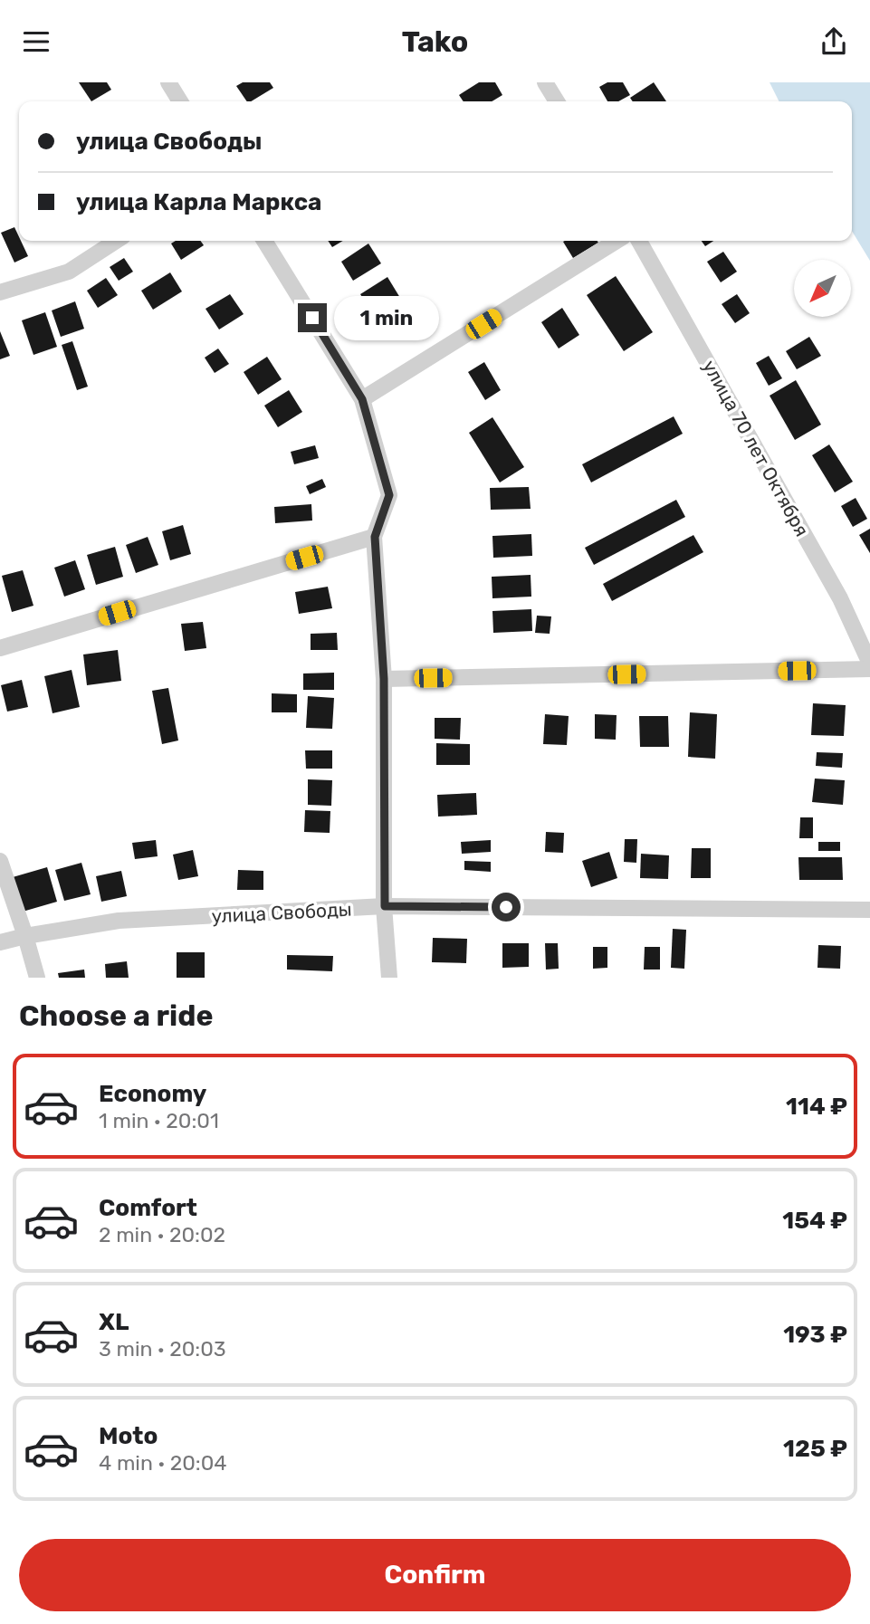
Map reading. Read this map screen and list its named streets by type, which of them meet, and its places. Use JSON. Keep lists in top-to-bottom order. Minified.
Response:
{"streets":{"street":["улица 70 лет Октября","улица Свободы"]},"north":"bottom left","page":{"header":"Tako","banner":["улица Свободы","улица Карла Маркса"],"bubble":"1 min","heading":"Choose a ride","list":[{"name":"Economy","note":"1 min · 20:01","value":"114 ₽"},{"name":"Comfort","note":"2 min · 20:02","value":"154 ₽"},{"name":"XL","note":"3 min · 20:03","value":"193 ₽"},{"name":"Moto","note":"4 min · 20:04","value":"125 ₽"}],"buttons":"Confirm"}}
